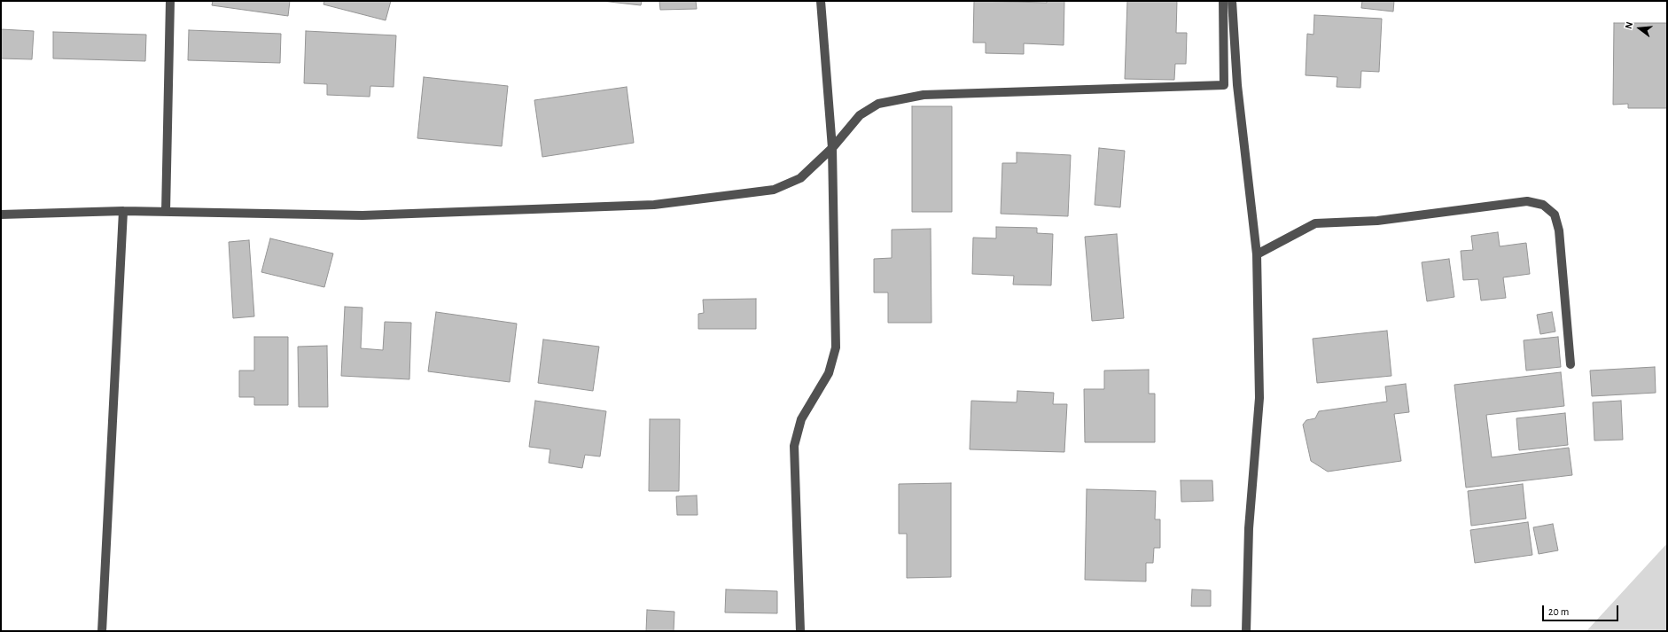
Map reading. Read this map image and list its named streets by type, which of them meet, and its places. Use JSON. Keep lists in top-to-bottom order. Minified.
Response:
{"scale_bar":"20 m","north":"left"}
